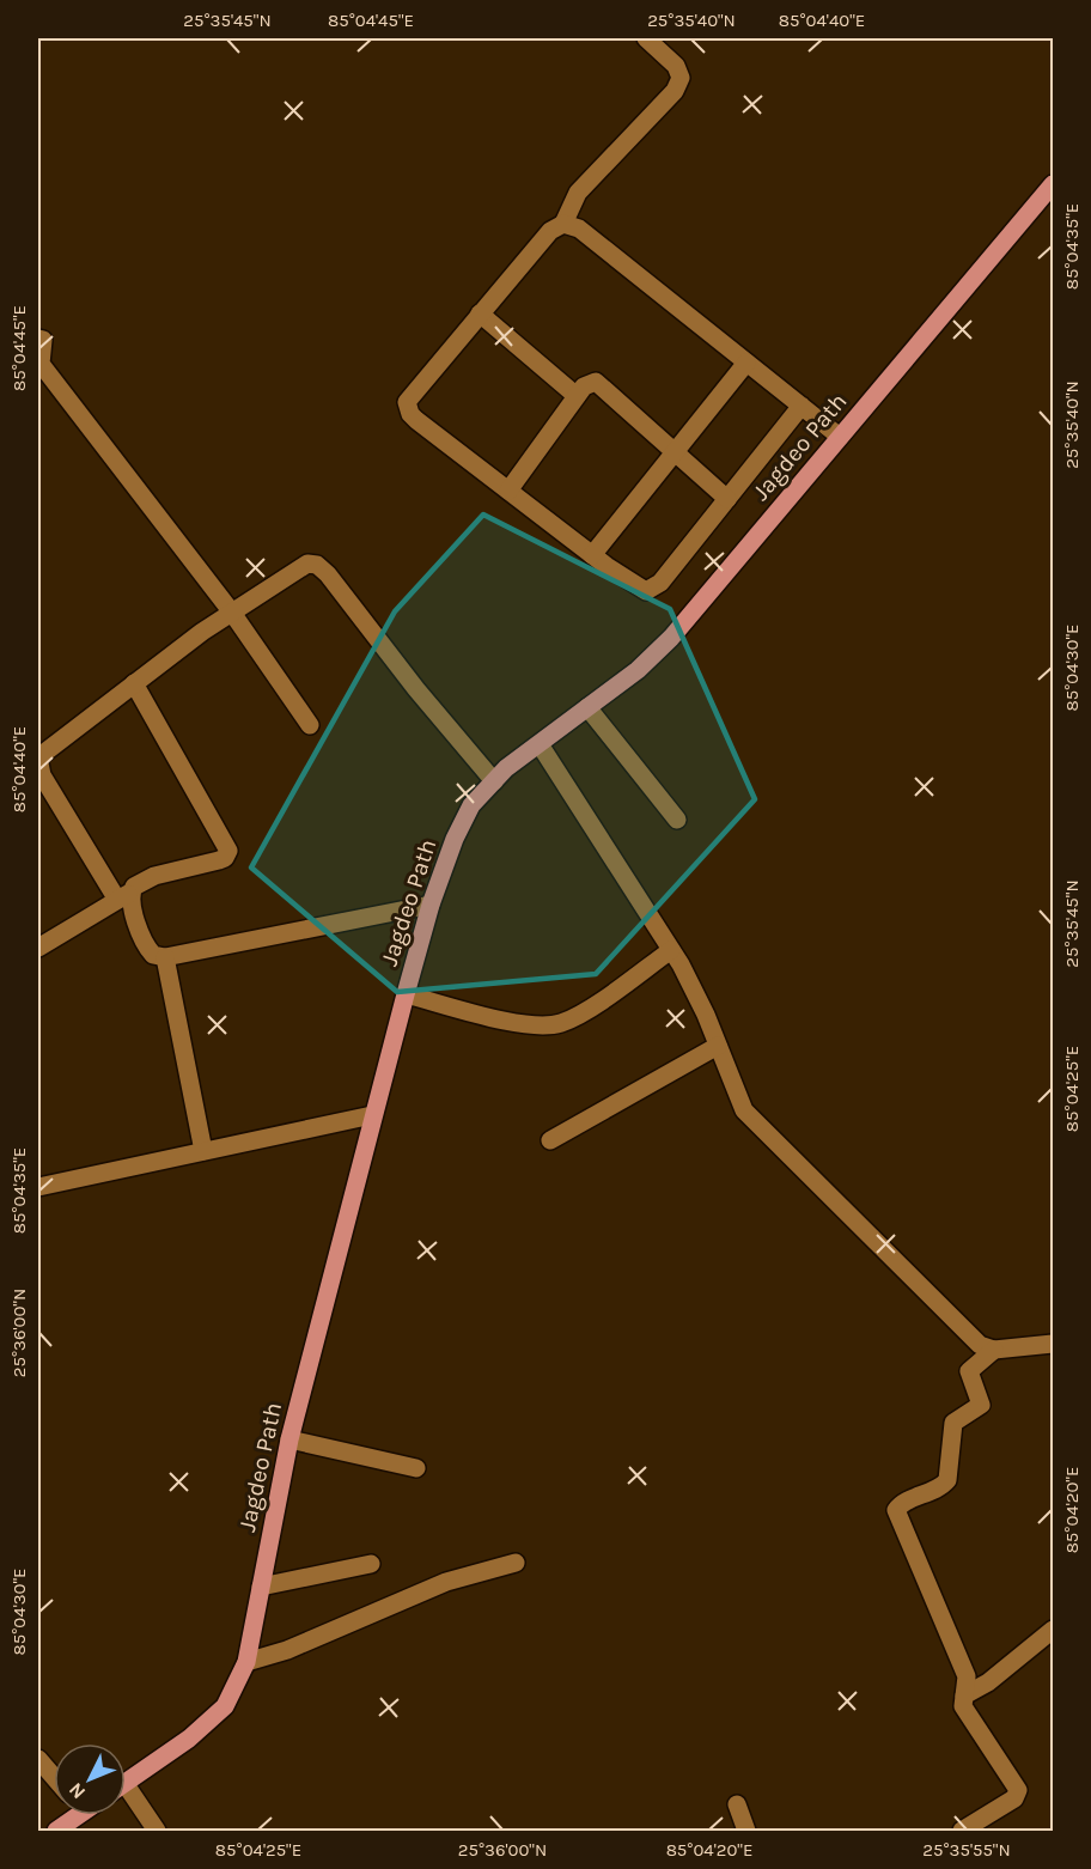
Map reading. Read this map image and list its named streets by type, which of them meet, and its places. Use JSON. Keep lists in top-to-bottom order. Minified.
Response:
{"streets":{"main road":["Jagdeo Path"]},"north":"bottom left","coordinates":["25°35'45\"N","85°04'45\"E","25°35'40\"N","85°04'40\"E","85°04'35\"E","85°04'30\"E","85°04'25\"E","25°36'00\"N","85°04'20\"E","25°35'55\"N"]}
